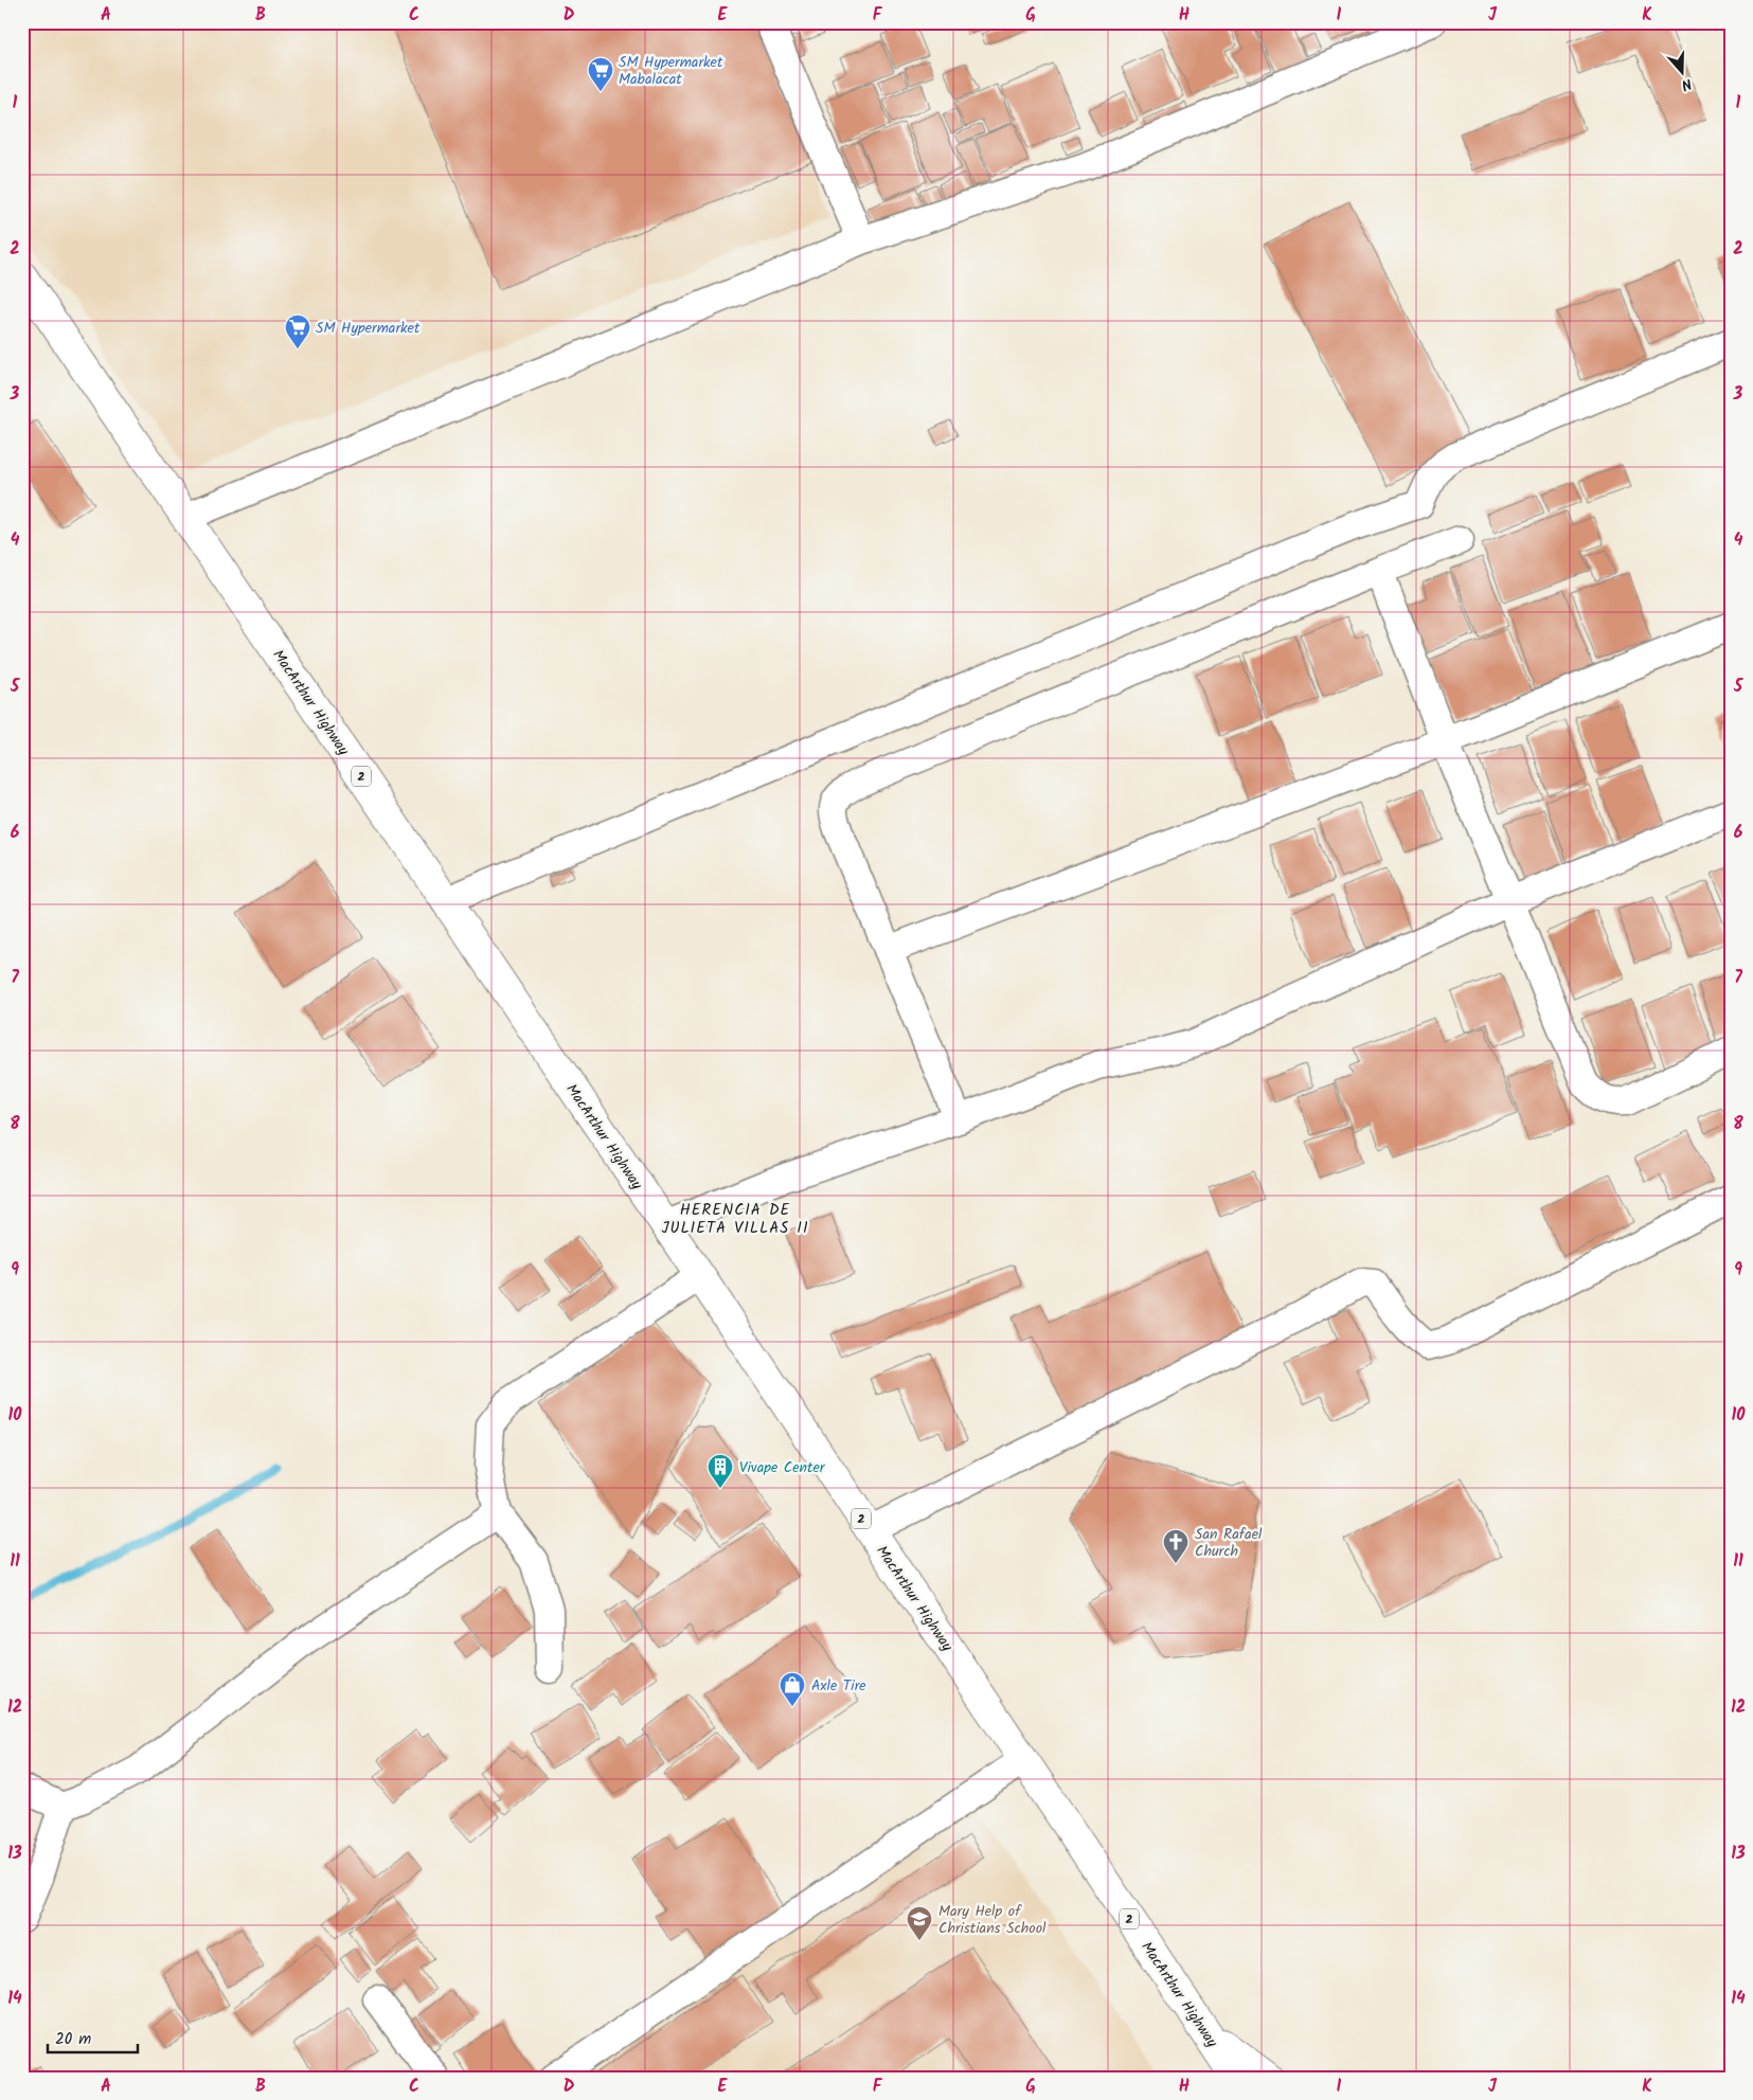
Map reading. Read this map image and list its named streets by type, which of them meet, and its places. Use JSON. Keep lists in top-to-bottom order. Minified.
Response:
{"streets":{"highway":["MacArthur Highway","2"]},"districts":["HERENCIA DE JULIETA VILLAS II"],"places":{"supermarket":["SM Hypermarket Mabalacat","SM Hypermarket"],"building":["Vivape Center"],"church":["San Rafael Church"],"shop":["Axle Tire"],"school or university":["Mary Help of Christians School"]},"scale_bar":"20 m","north":"bottom","grid":{"columns":["A","B","C","D","E","F","G","H","I","J","K"],"rows":["1","2","3","4","5","6","7","8","9","10","11","12","13","14"]}}
